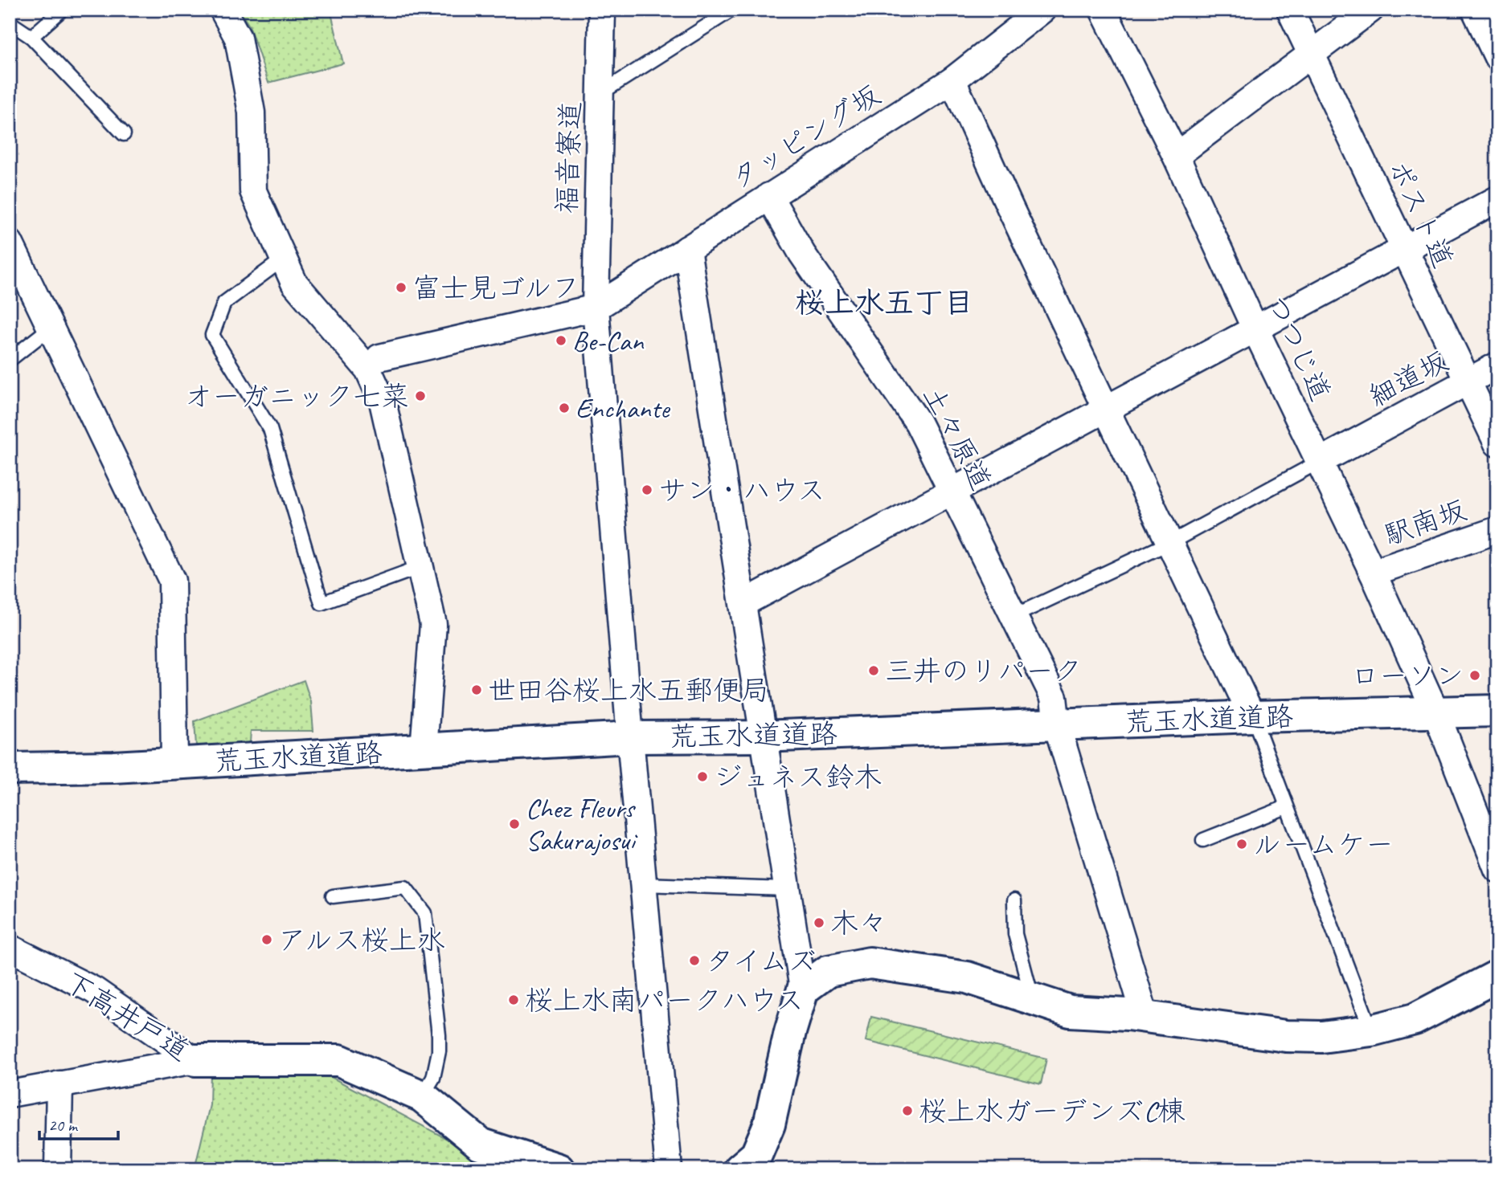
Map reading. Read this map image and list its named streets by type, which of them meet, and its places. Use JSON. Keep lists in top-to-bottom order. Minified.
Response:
{"streets":{"main road":["荒玉水道道路","下高井戸道"],"street":["タッピング坂","福音寮道","ポスト道","つつじ道","細道坂","土々原道","駅南坂"]},"crossings":[["タッピング坂","福音寮道"],["タッピング坂","土々原道"],["福音寮道","荒玉水道道路"],["ポスト道","細道坂"],["つつじ道","細道坂"],["つつじ道","駅南坂"],["つつじ道","荒玉水道道路"],["土々原道","荒玉水道道路"]],"districts":["桜上水五丁目"],"places":["富士見ゴルフ","Be-Can","オーガニック七菜","Enchante","サン・ハウス","三井のリパーク","ローソン","世田谷桜上水五郵便局","ジュネス鈴木","Chez Fleurs Sakurajosui","ルームケー","木々","アルス桜上水","タイムズ","桜上水南パークハウス","桜上水ガーデンズC棟"],"scale_bar":"20 m"}
